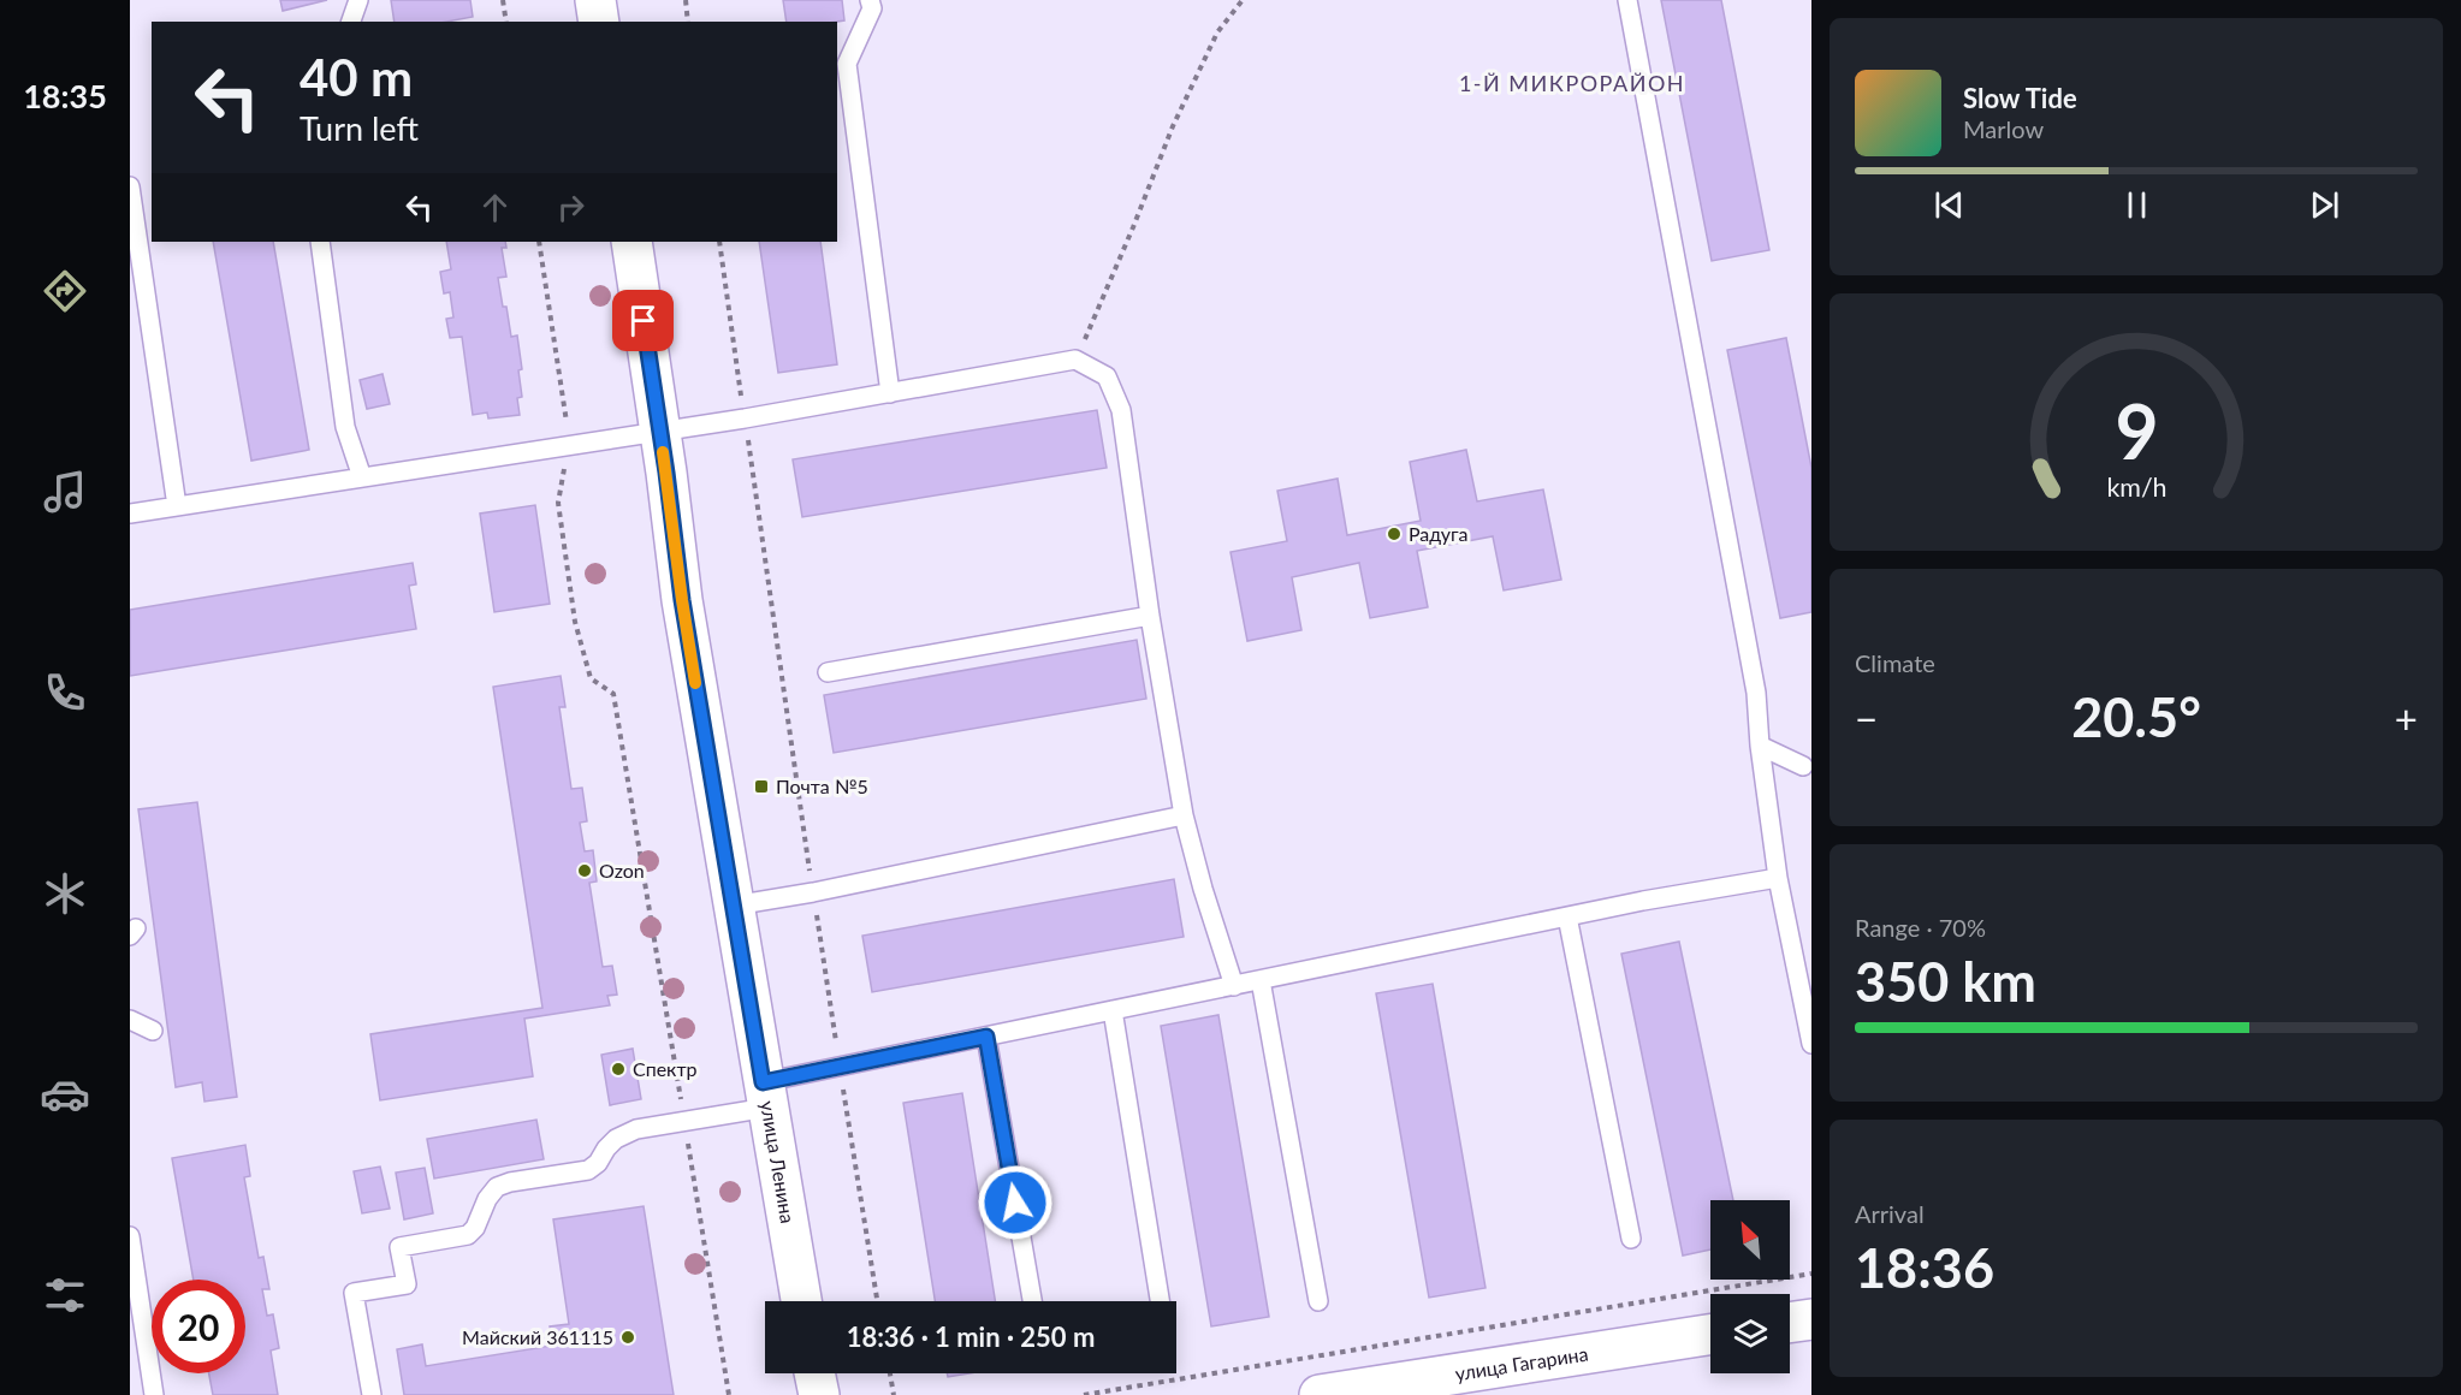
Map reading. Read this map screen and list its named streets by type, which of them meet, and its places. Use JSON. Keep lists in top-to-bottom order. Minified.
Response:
{"streets":{"street":["улица Ленина","улица Гагарина"]},"districts":["1-Й МИКРОРАЙОН"],"places":{"other":["Радуга","Ozon","Спектр","Майский 361115"],"transit":["Почта №5"]},"north":"top left","page":{"tabs":"18:35","turn":["40 m","Turn left"],"song":["Slow Tide","Marlow"],"tile":["Climate",["Range · 70%","350 km"],["Arrival","18:36"]],"heat":["−","20.5°","+"],"limit":"20","trip":"18:36 · 1 min · 250 m","gauge":["9","km/h"]}}
